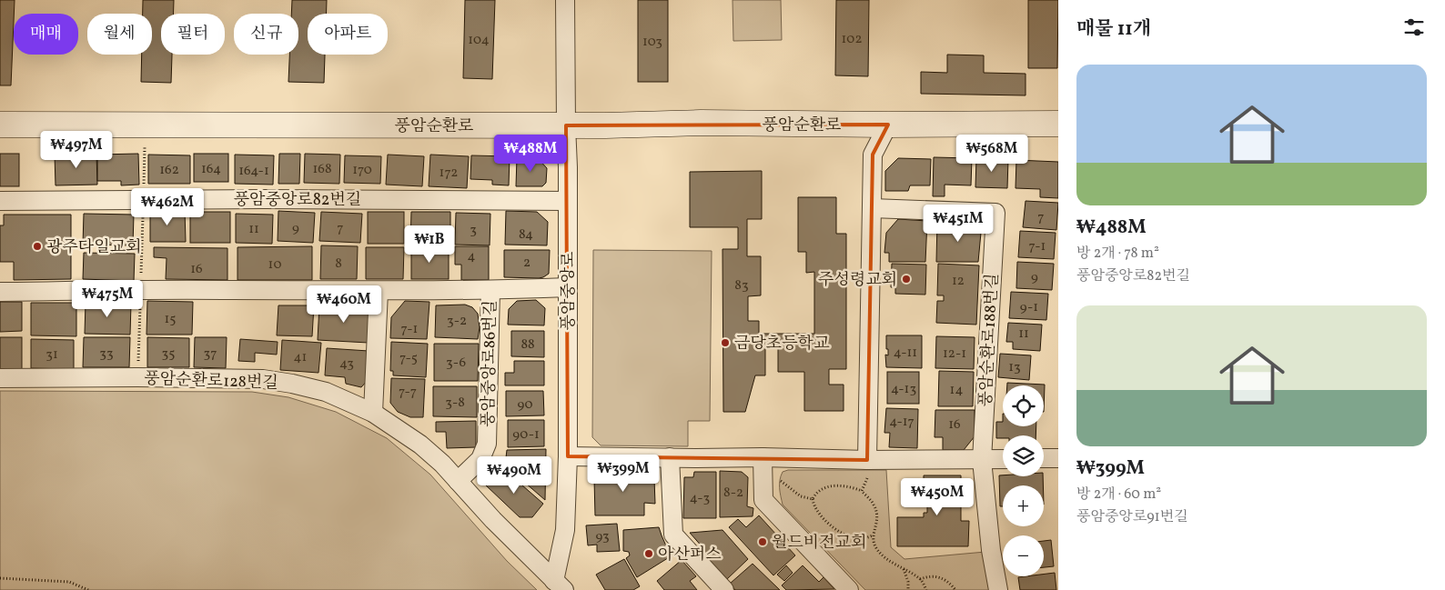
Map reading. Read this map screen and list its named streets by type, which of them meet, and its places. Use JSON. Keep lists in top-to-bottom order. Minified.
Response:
{"streets":{"street":["풍암순환로","풍암중앙로82번길","풍암중앙로","풍암순환로188번길","풍암중앙로86번길","풍암순환로128번길"]},"crossings":[["풍암순환로","풍암중앙로"],["풍암중앙로82번길","풍암중앙로"],["풍암중앙로","풍암중앙로86번길"],["풍암중앙로","풍암순환로128번길"],["풍암중앙로86번길","풍암순환로128번길"]],"places":["광주다일교회","주성령교회","금당초등학교","월드비전교회","아산퍼스"],"house_numbers":["102","104","103","164","168","162","170","164-1","172","7","9","7","11","3","84","7-1","4","2","8","10","16","9","12","83","9-1","15","3-2","7-1","11","88","4-11","33","35","37","12-1","31","41","7-5","3-6","43","13","4-13","14","7-7","3-8","90","4-17","16","90-1","8-2","4-3","93"],"page":{"heading":"매물 11개","chip":["매매","월세","필터","신규","아파트"],"list":[{"name":"₩488M","note":"방 2개 · 78 m² · 풍암중앙로82번길"},{"name":"₩399M","note":"방 2개 · 60 m² · 풍암중앙로91번길"}],"price":["₩497M","₩488M","₩568M","₩462M","₩451M","₩1B","₩475M","₩460M","₩399M","₩490M","₩450M"],"map_buttons":["+","−"]}}
